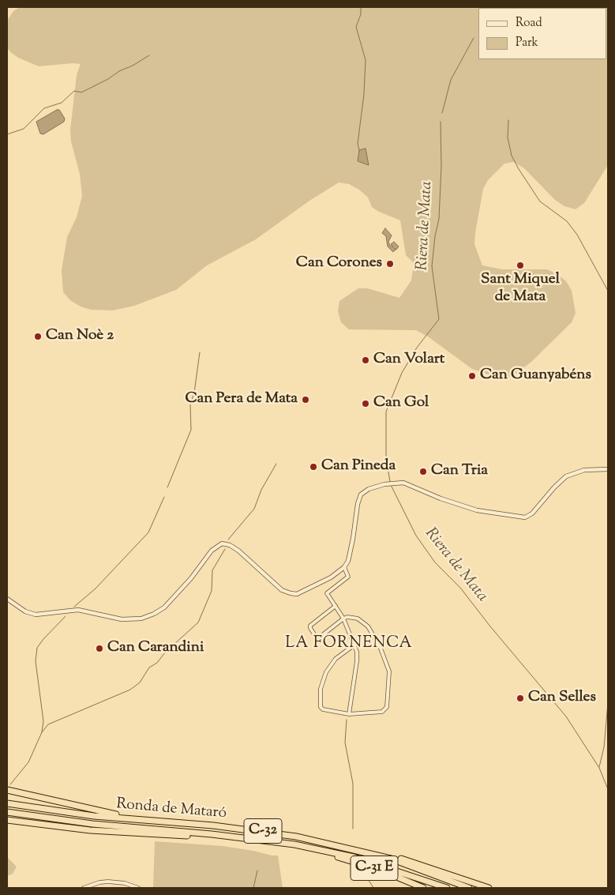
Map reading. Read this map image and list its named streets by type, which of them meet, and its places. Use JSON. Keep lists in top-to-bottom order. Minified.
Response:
{"streets":{"highway":["Ronda de Mataró","C-32","C-31 E"]},"crossings":[["Ronda de Mataró","C-31 E"]],"districts":["LA FORNENCA"],"water":["Riera de Mata"],"places":["Can Corones","Sant Miquel de Mata","Can Noè 2","Can Volart","Can Guanyabéns","Can Pera de Mata","Can Gol","Can Pineda","Can Tria","Can Carandini","Can Selles"],"legend":["Road","Park"]}
